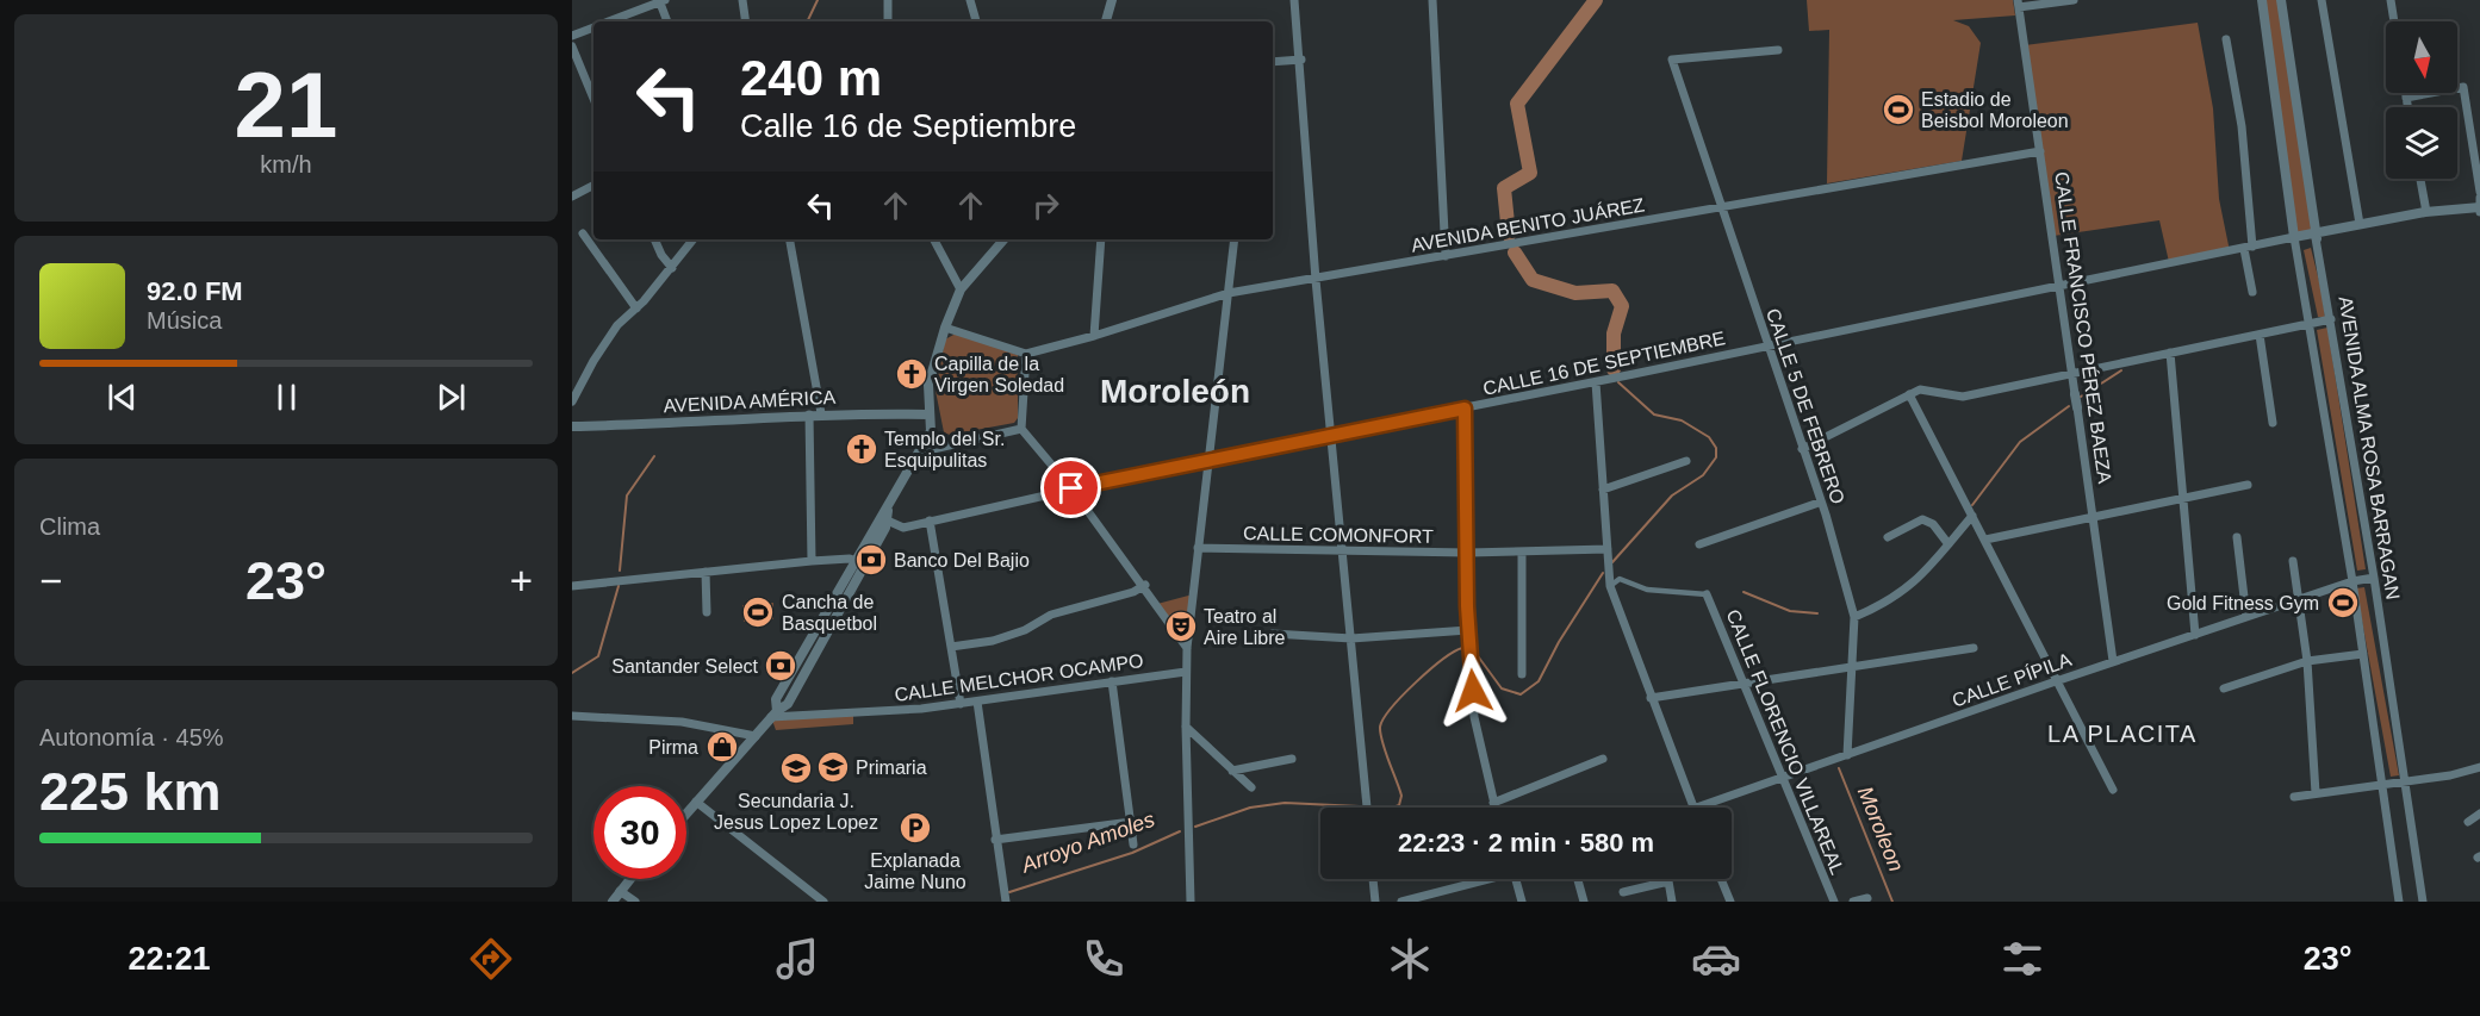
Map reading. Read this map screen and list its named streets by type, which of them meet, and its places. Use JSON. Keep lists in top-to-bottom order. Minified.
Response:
{"streets":{"street":["AVENIDA BENITO JUÁREZ","CALLE FRANCISCO PÉREZ BAEZA","CALLE 16 DE SEPTIEMBRE","AVENIDA AMÉRICA","CALLE 5 DE FEBRERO","AVENIDA ALMA ROSA BARRAGAN","CALLE COMONFORT","CALLE MELCHOR OCAMPO","CALLE PÍPILA","CALLE FLORENCIO VILLAREAL"]},"crossings":[["AVENIDA BENITO JUÁREZ","CALLE FRANCISCO PÉREZ BAEZA"],["AVENIDA BENITO JUÁREZ","CALLE 5 DE FEBRERO"],["CALLE FRANCISCO PÉREZ BAEZA","CALLE 16 DE SEPTIEMBRE"],["CALLE FRANCISCO PÉREZ BAEZA","CALLE PÍPILA"],["CALLE 16 DE SEPTIEMBRE","CALLE 5 DE FEBRERO"],["CALLE 16 DE SEPTIEMBRE","AVENIDA ALMA ROSA BARRAGAN"],["CALLE 5 DE FEBRERO","CALLE PÍPILA"],["AVENIDA ALMA ROSA BARRAGAN","CALLE PÍPILA"],["CALLE PÍPILA","CALLE FLORENCIO VILLAREAL"]],"districts":["Moroleón","LA PLACITA"],"water":["Moroleon","Arroyo Amoles"],"places":{"sports":["Estadio de Beisbol Moroleon","Gold Fitness Gym","Cancha de Basquetbol"],"church":["Capilla de la Virgen Soledad","Templo del Sr. Esquipulitas"],"bank":["Banco Del Bajio","Santander Select"],"theatre":["Teatro al Aire Libre"],"shop":["Pirma"],"school or university":["Primaria","Secundaria J. Jesus Lopez Lopez"],"parking":["Explanada Jaime Nuno"]},"north":"bottom","page":{"tile":[["21","km/h"],"Clima",["Autonomía · 45%","225 km"]],"turn":["240 m","Calle 16 de Septiembre"],"song":["92.0 FM","Música"],"heat":["−","23°","+"],"limit":"30","trip":"22:23 · 2 min · 580 m","tabs":["22:21","23°"]}}
